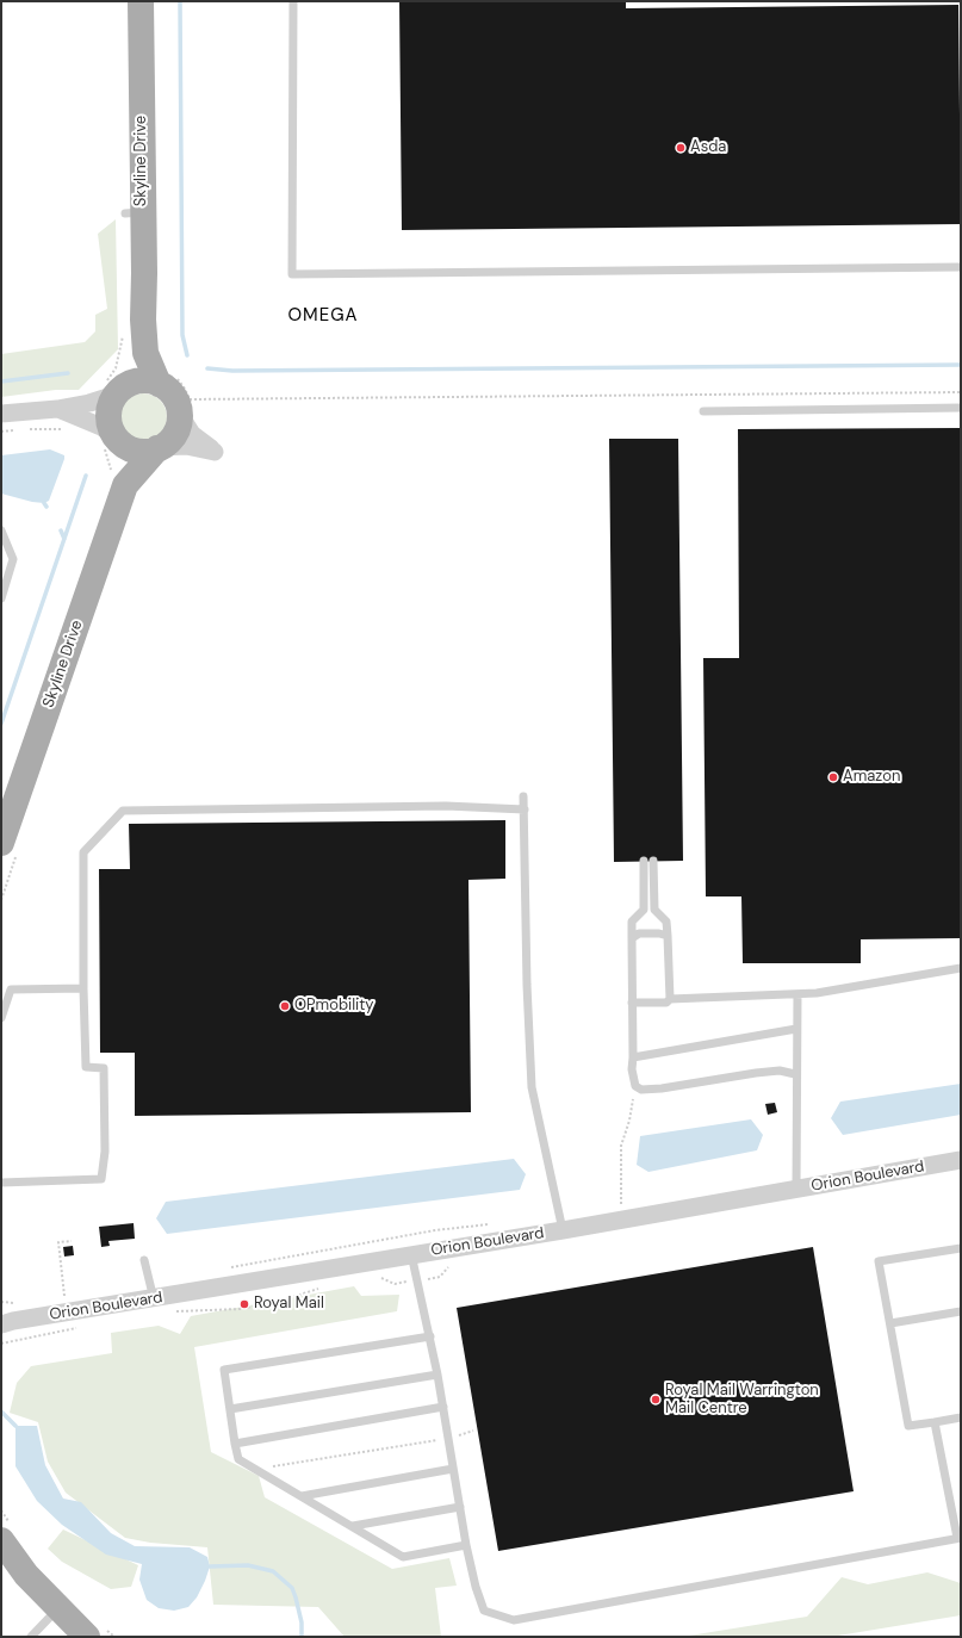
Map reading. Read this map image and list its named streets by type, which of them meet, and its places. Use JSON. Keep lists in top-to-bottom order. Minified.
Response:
{"streets":{"main road":["Skyline Drive"],"street":["Orion Boulevard"]},"districts":["OMEGA"],"places":["Asda","Amazon","OPmobility","Royal Mail","Royal Mail Warrington Mail Centre"]}
